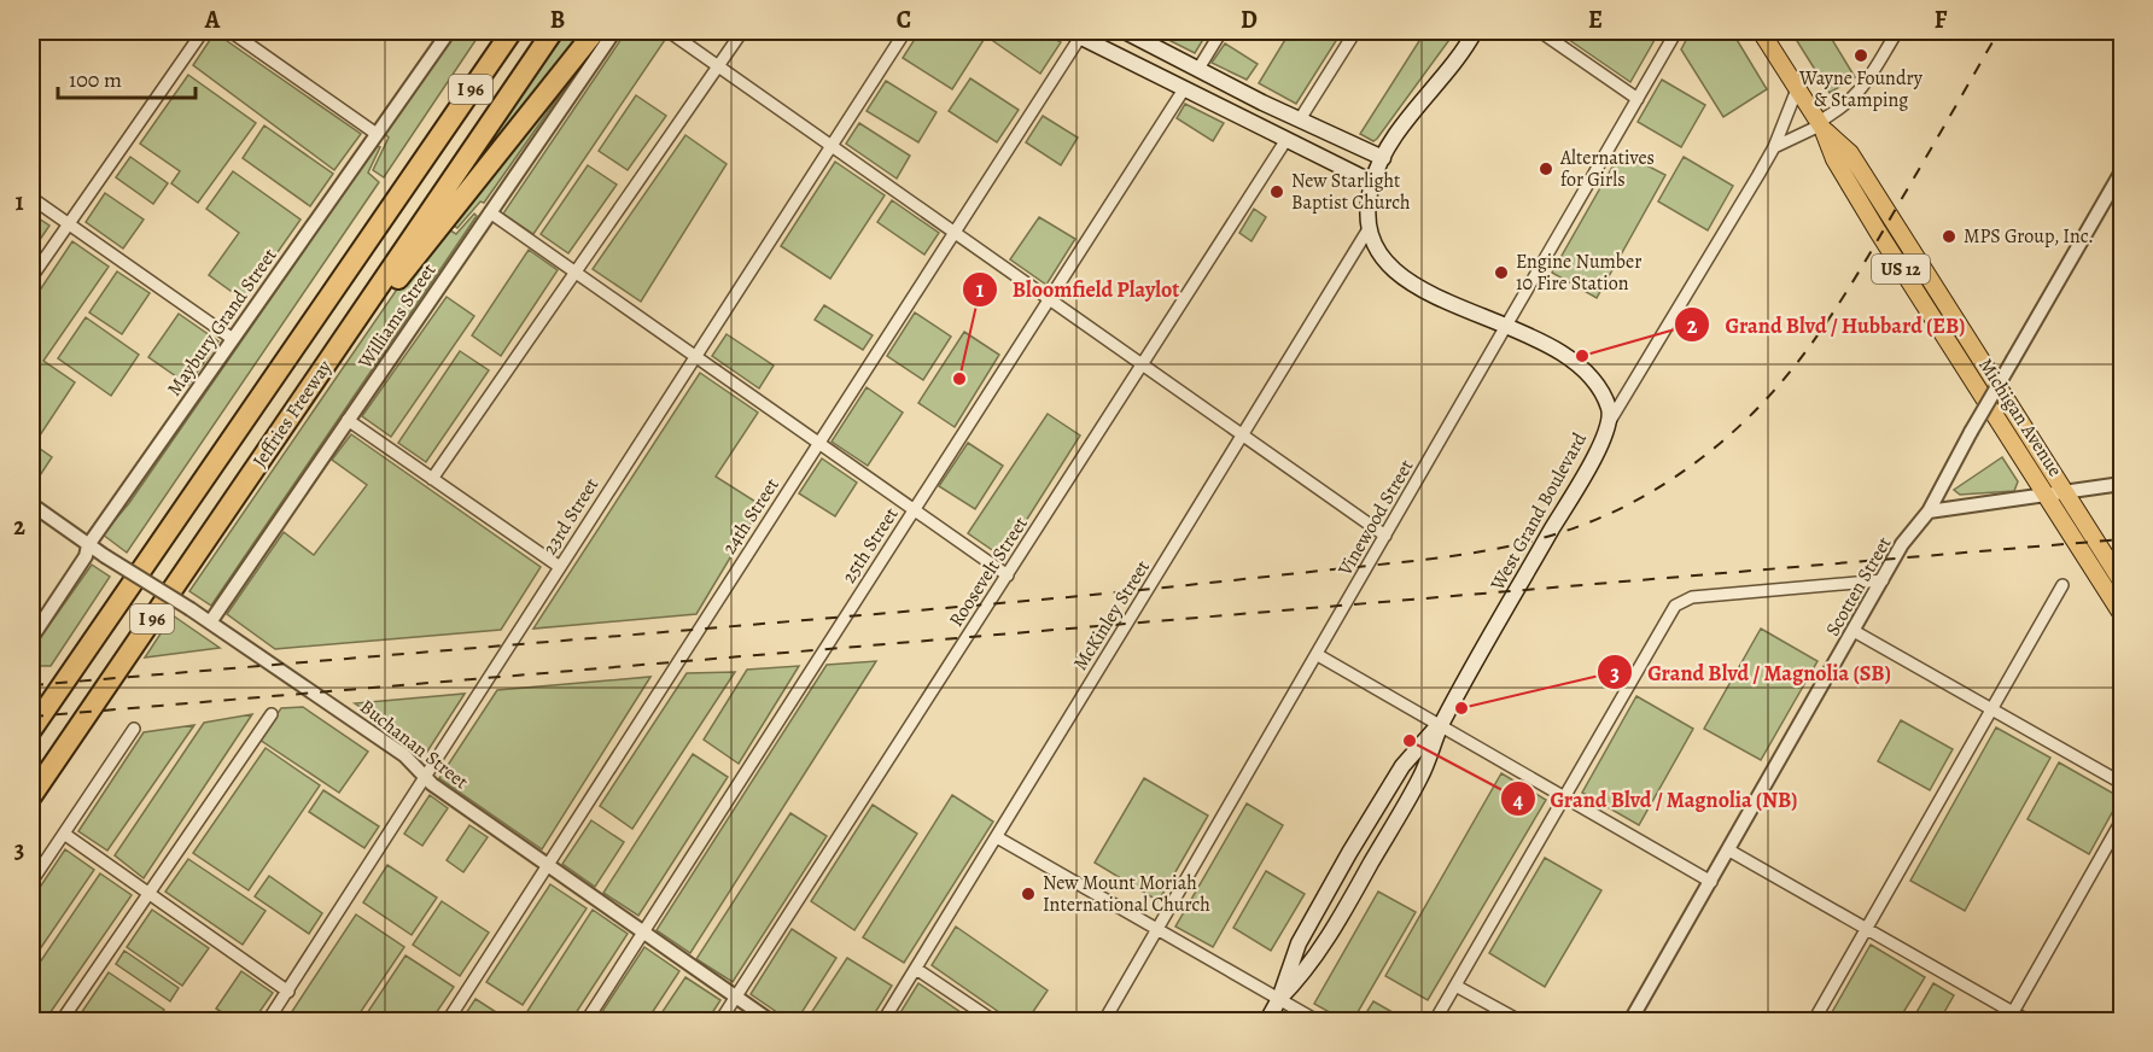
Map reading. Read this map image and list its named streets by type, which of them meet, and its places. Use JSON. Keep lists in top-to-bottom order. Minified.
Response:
{"streets":{"highway":["I 96","Jeffries Freeway"],"main road":["US 12","Michigan Avenue","West Grand Boulevard"],"street":["Williams Street","Maybury Grand Street","23rd Street","24th Street","Vinewood Street","25th Street","Roosevelt Street","Scotten Street","McKinley Street","Buchanan Street"]},"crossings":[["Williams Street","Buchanan Street"],["Maybury Grand Street","Buchanan Street"],["West Grand Boulevard","Vinewood Street"],["West Grand Boulevard","McKinley Street"],["23rd Street","Buchanan Street"],["24th Street","Buchanan Street"],["25th Street","Buchanan Street"],["Roosevelt Street","Buchanan Street"]],"places":["Wayne Foundry & Stamping","Alternatives for Girls","New Starlight Baptist Church","MPS Group, Inc.","Engine Number 10 Fire Station","Grand Blvd / Hubbard (EB)","Bloomfield Playlot","Grand Blvd / Magnolia (SB)","Grand Blvd / Magnolia (NB)","New Mount Moriah International Church"],"scale_bar":"100 m","grid":{"columns":["A","B","C","D","E","F"],"rows":["1","2","3"]}}
